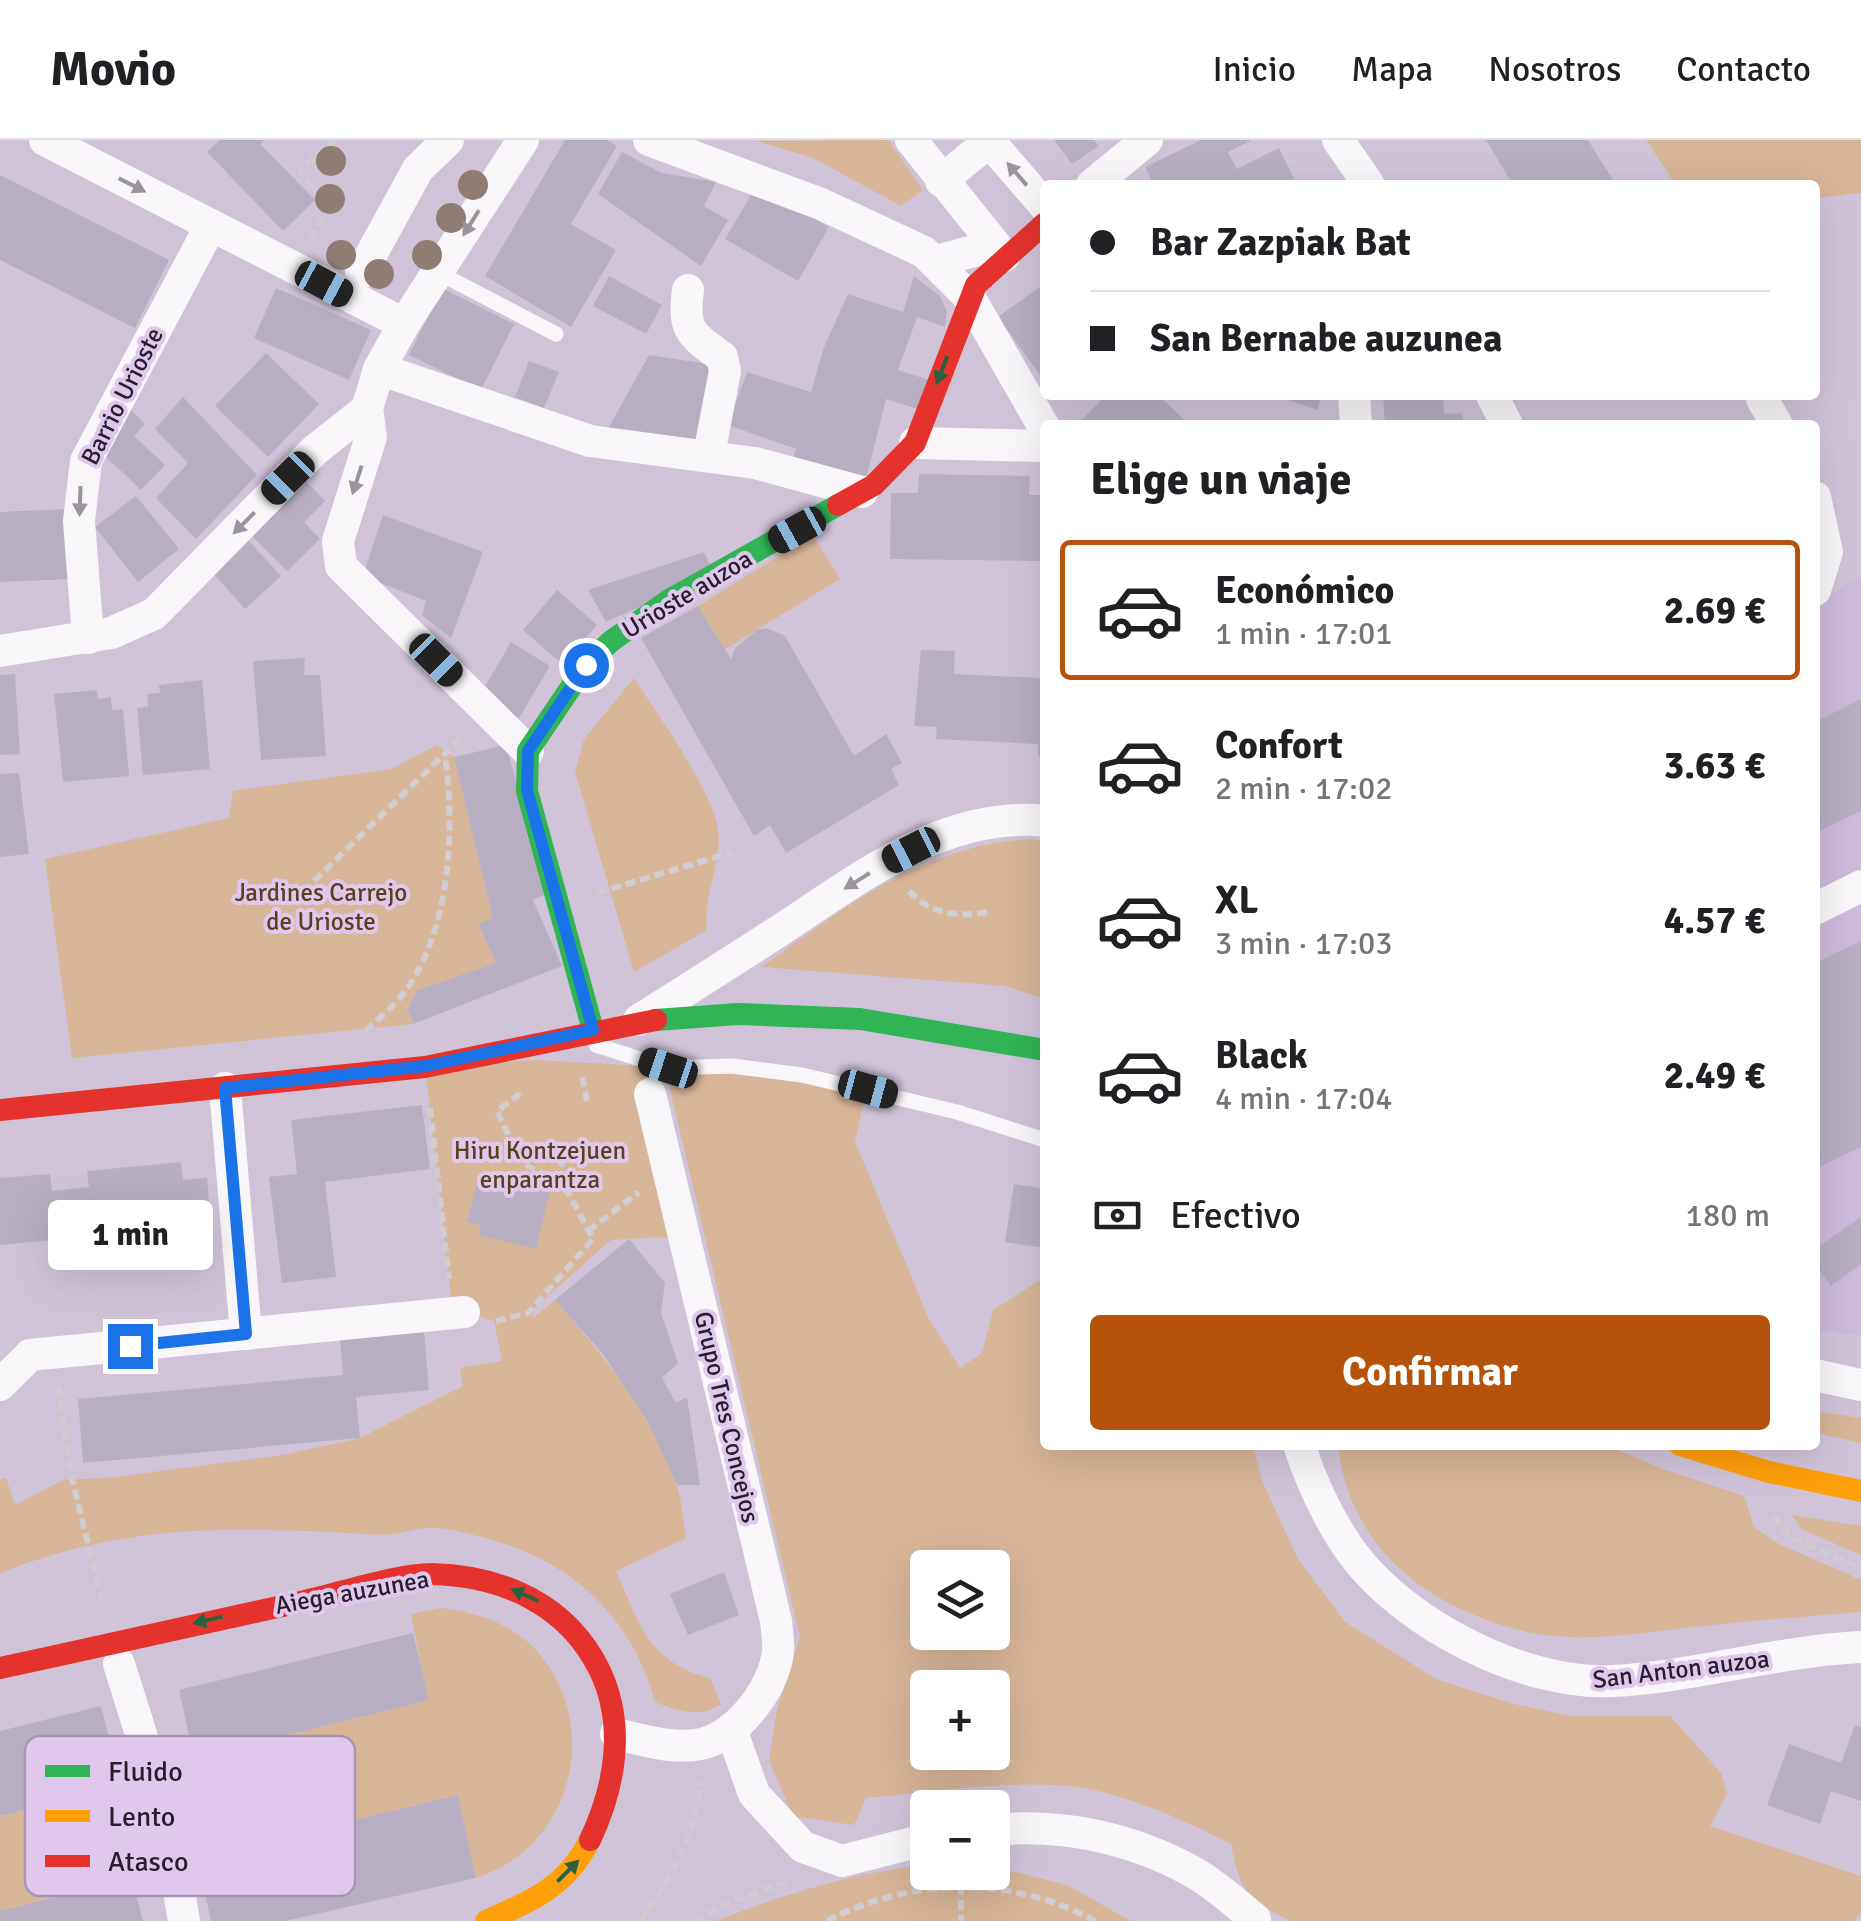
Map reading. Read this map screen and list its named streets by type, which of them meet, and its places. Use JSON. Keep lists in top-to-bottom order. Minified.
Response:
{"streets":{"street":["Barrio Urioste","Urioste auzoa","Grupo Tres Concejos","Aiega auzunea","San Anton auzoa"]},"one_way":["Barrio Urioste"],"parks":["Jardines Carrejo de Urioste","Hiru Kontzejuen enparantza"],"legend":["Fluido","Lento","Atasco"],"page":{"header":"Movio","nav":["Inicio","Mapa","Nosotros","Contacto"],"banner":["Bar Zazpiak Bat","San Bernabe auzunea"],"heading":"Elige un viaje","list":[{"name":"Económico","note":"1 min · 17:01","value":"2.69 €"},{"name":"Confort","note":"2 min · 17:02","value":"3.63 €"},{"name":"XL","note":"3 min · 17:03","value":"4.57 €"},{"name":"Black","note":"4 min · 17:04","value":"2.49 €"}],"pay":["Efectivo","180 m"],"bubble":"1 min","buttons":"Confirmar","map_buttons":["+","−"]}}
